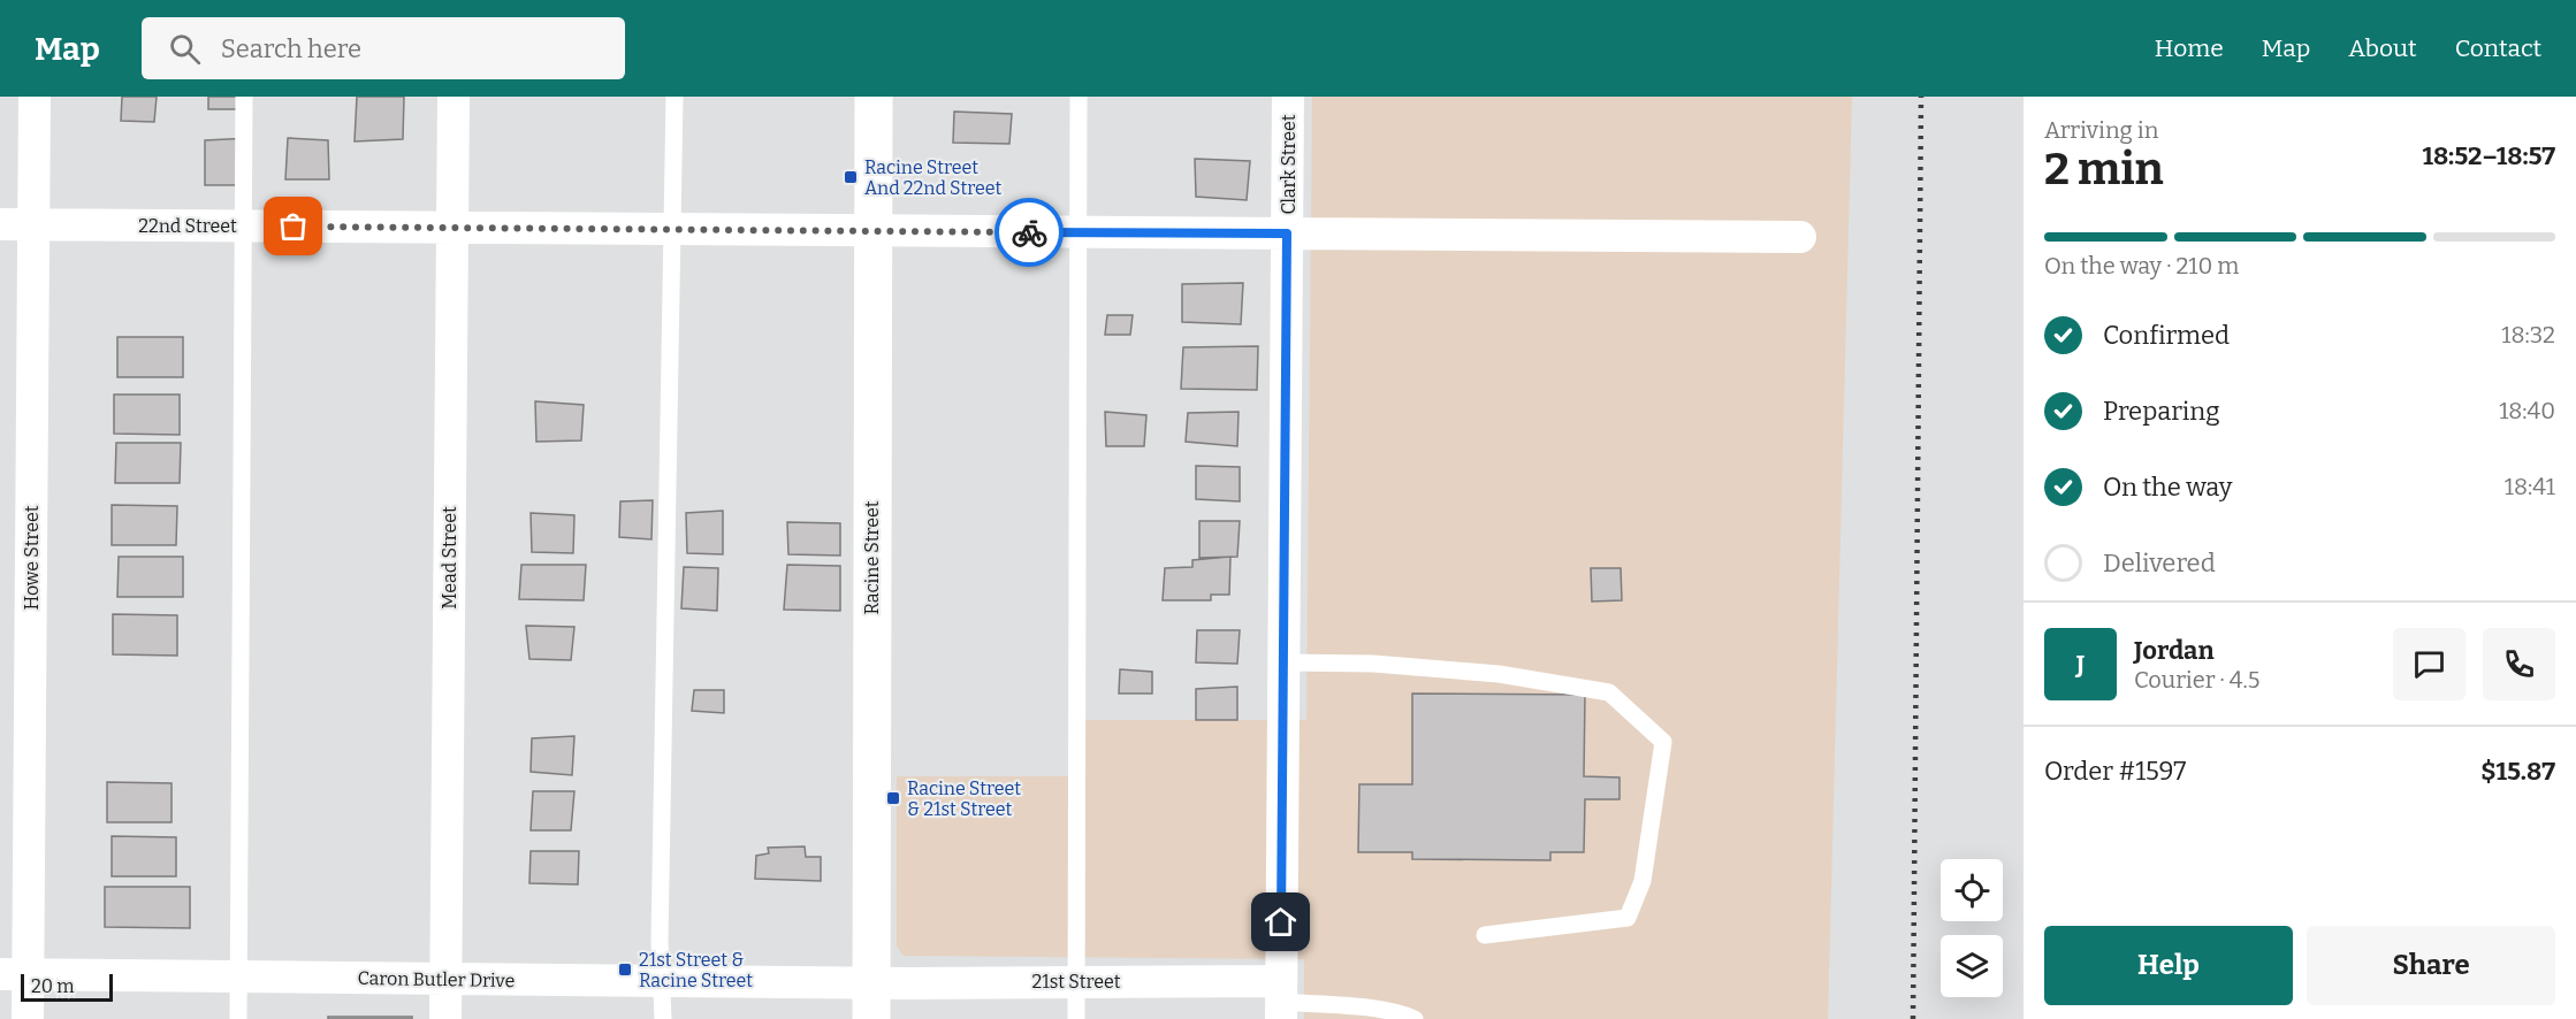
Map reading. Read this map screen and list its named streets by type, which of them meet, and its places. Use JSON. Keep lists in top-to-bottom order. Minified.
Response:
{"streets":{"main road":["Racine Street"],"street":["Clark Street","22nd Street","Howe Street","Mead Street","Caron Butler Drive","21st Street"]},"crossings":[["Clark Street","22nd Street"],["Clark Street","21st Street"],["22nd Street","Howe Street"],["22nd Street","Mead Street"],["22nd Street","Racine Street"],["Howe Street","Caron Butler Drive"],["Mead Street","Caron Butler Drive"],["Racine Street","Caron Butler Drive"],["Racine Street","21st Street"],["Caron Butler Drive","21st Street"]],"places":{"transit":["Racine Street And 22nd Street","Racine Street & 21st Street","21st Street & Racine Street"]},"scale_bar":"20 m","page":{"header":"Map","search":"Search here","nav":["Home","Map","About","Contact"],"heading":["2 min","Arriving in","18:52–18:57"],"panel":["Jordan","Courier · 4.5","Order #1597","$15.87"],"bar":"On the way · 210 m","list":[["Confirmed","18:32"],["Preparing","18:40"],["On the way","18:41"],"Delivered"],"round":"J","buttons":["Help","Share"],"scale":"20 m"}}
